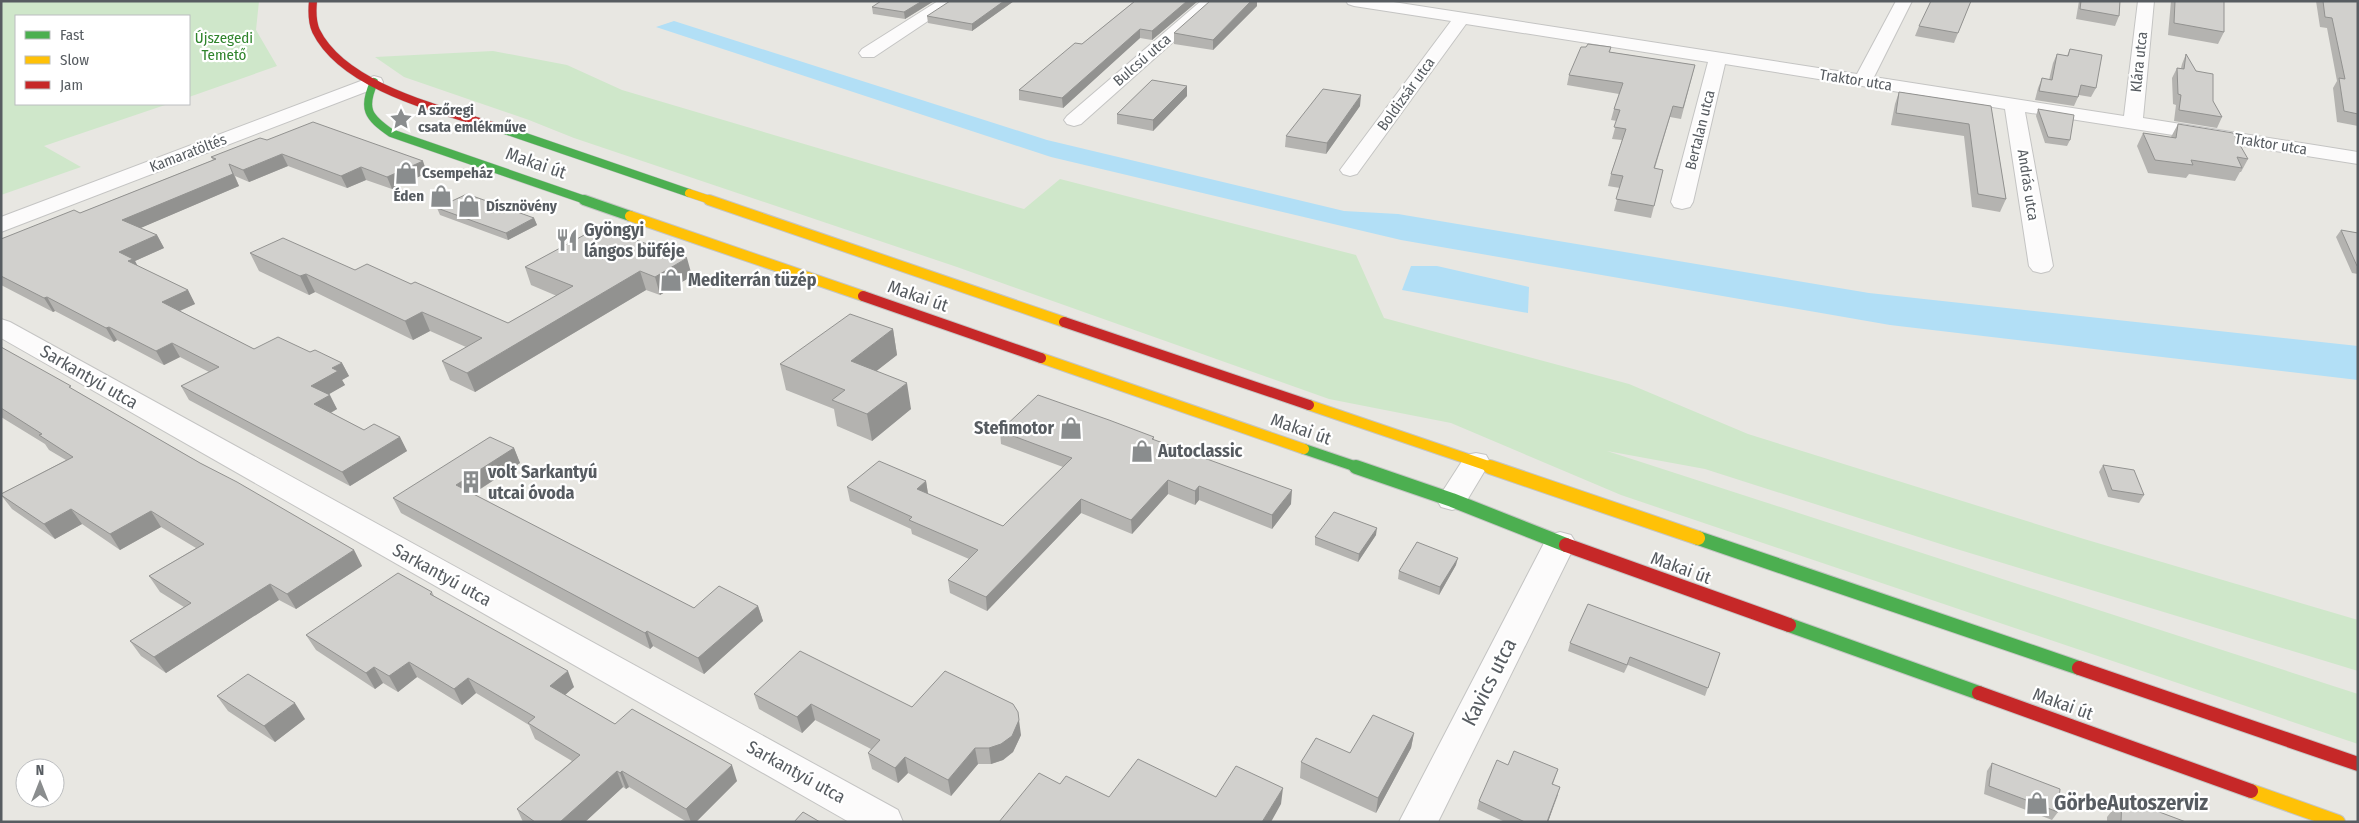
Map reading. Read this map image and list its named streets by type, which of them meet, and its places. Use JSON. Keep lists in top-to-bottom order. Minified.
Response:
{"streets":{"main road":["Makai út"],"street":["Bulcsú utca","Klára utca","Traktor utca","Boldizsár utca","Bertalan utca","Kamaratöltés","András utca","Sarkantyú utca","Kavics utca"]},"crossings":[["Klára utca","Traktor utca"],["Traktor utca","Boldizsár utca"],["Traktor utca","Bertalan utca"],["Traktor utca","András utca"],["Kamaratöltés","Makai út"],["Makai út","Kavics utca"]],"parks":["Újszegedi Temető"],"places":{"place":["A szőregi csata emlékműve"],"shop":["Csempeház","Éden","Dísznövény","Mediterrán tüzép","Stefimotor","Autoclassic","GörbeAutoszerviz"],"restaurant":["Gyöngyi lángos büféje"],"building":["volt Sarkantyú utcai óvoda"]},"legend":["Fast","Slow","Jam"],"north":"top"}
